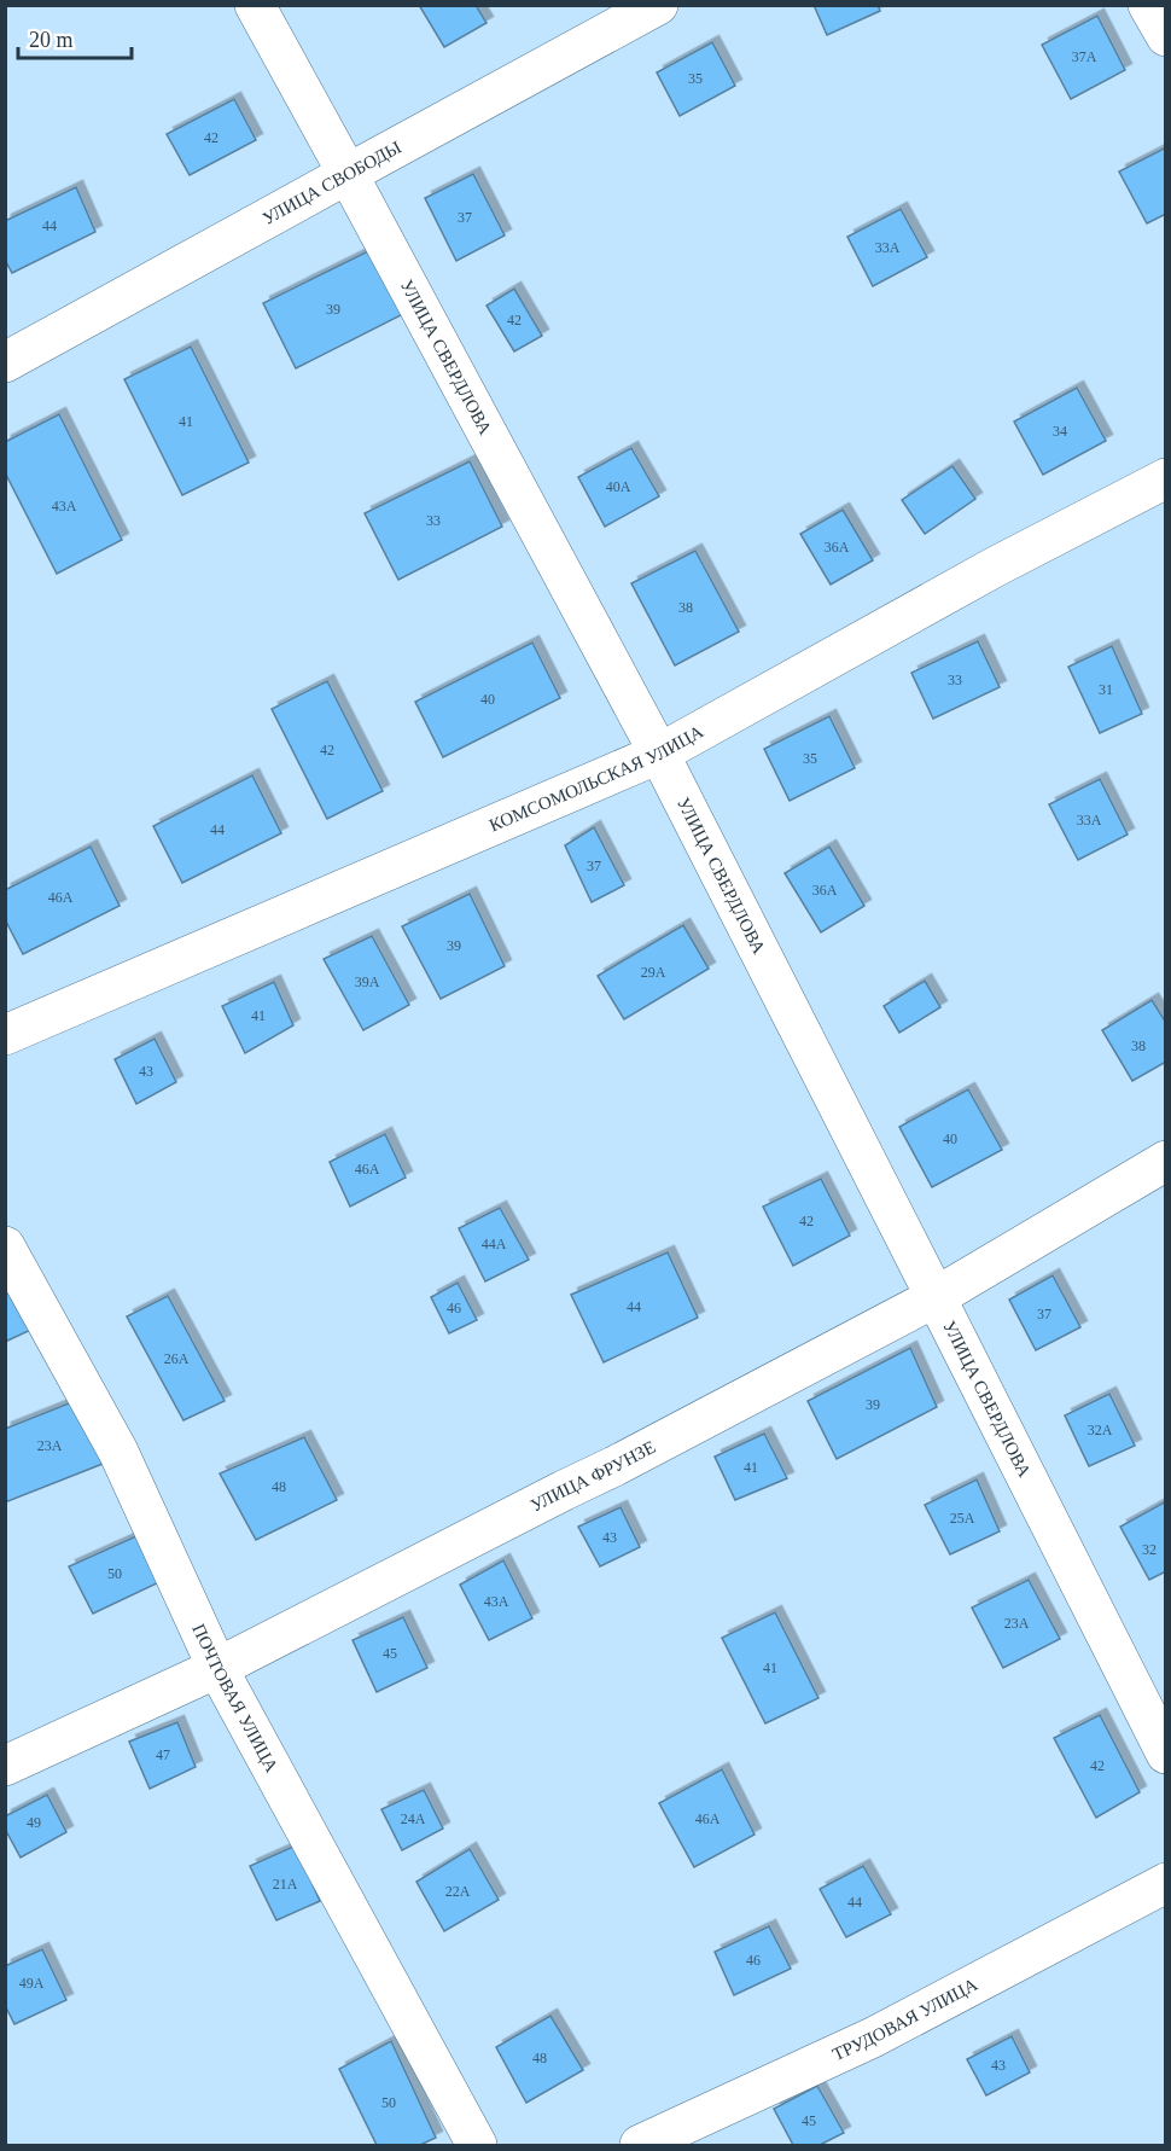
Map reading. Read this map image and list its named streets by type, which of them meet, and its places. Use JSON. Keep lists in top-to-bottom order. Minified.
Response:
{"streets":{"street":["УЛИЦА СВОБОДЫ","УЛИЦА СВЕРДЛОВА","КОМСОМОЛЬСКАЯ УЛИЦА","УЛИЦА ФРУНЗЕ","ПОЧТОВАЯ УЛИЦА","ТРУДОВАЯ УЛИЦА"]},"crossings":[["УЛИЦА СВОБОДЫ","УЛИЦА СВЕРДЛОВА"],["УЛИЦА СВЕРДЛОВА","КОМСОМОЛЬСКАЯ УЛИЦА"],["УЛИЦА СВЕРДЛОВА","УЛИЦА ФРУНЗЕ"],["УЛИЦА ФРУНЗЕ","ПОЧТОВАЯ УЛИЦА"]],"house_numbers":["37А","35","42","37","44","33А","39","42","41","34","40А","43А","33","36А","38","33","31","40","42","35","33А","44","37","36А","46А","39","29А","39А","41","38","43","40","46А","42","44А","44","46","37","26А","39","32А","23А","41","48","25А","43","32","50","43А","23А","45","41","47","42","24А","46А","49","21А","22А","44","46","49А","48","43","50","45"],"scale_bar":"20 m"}
